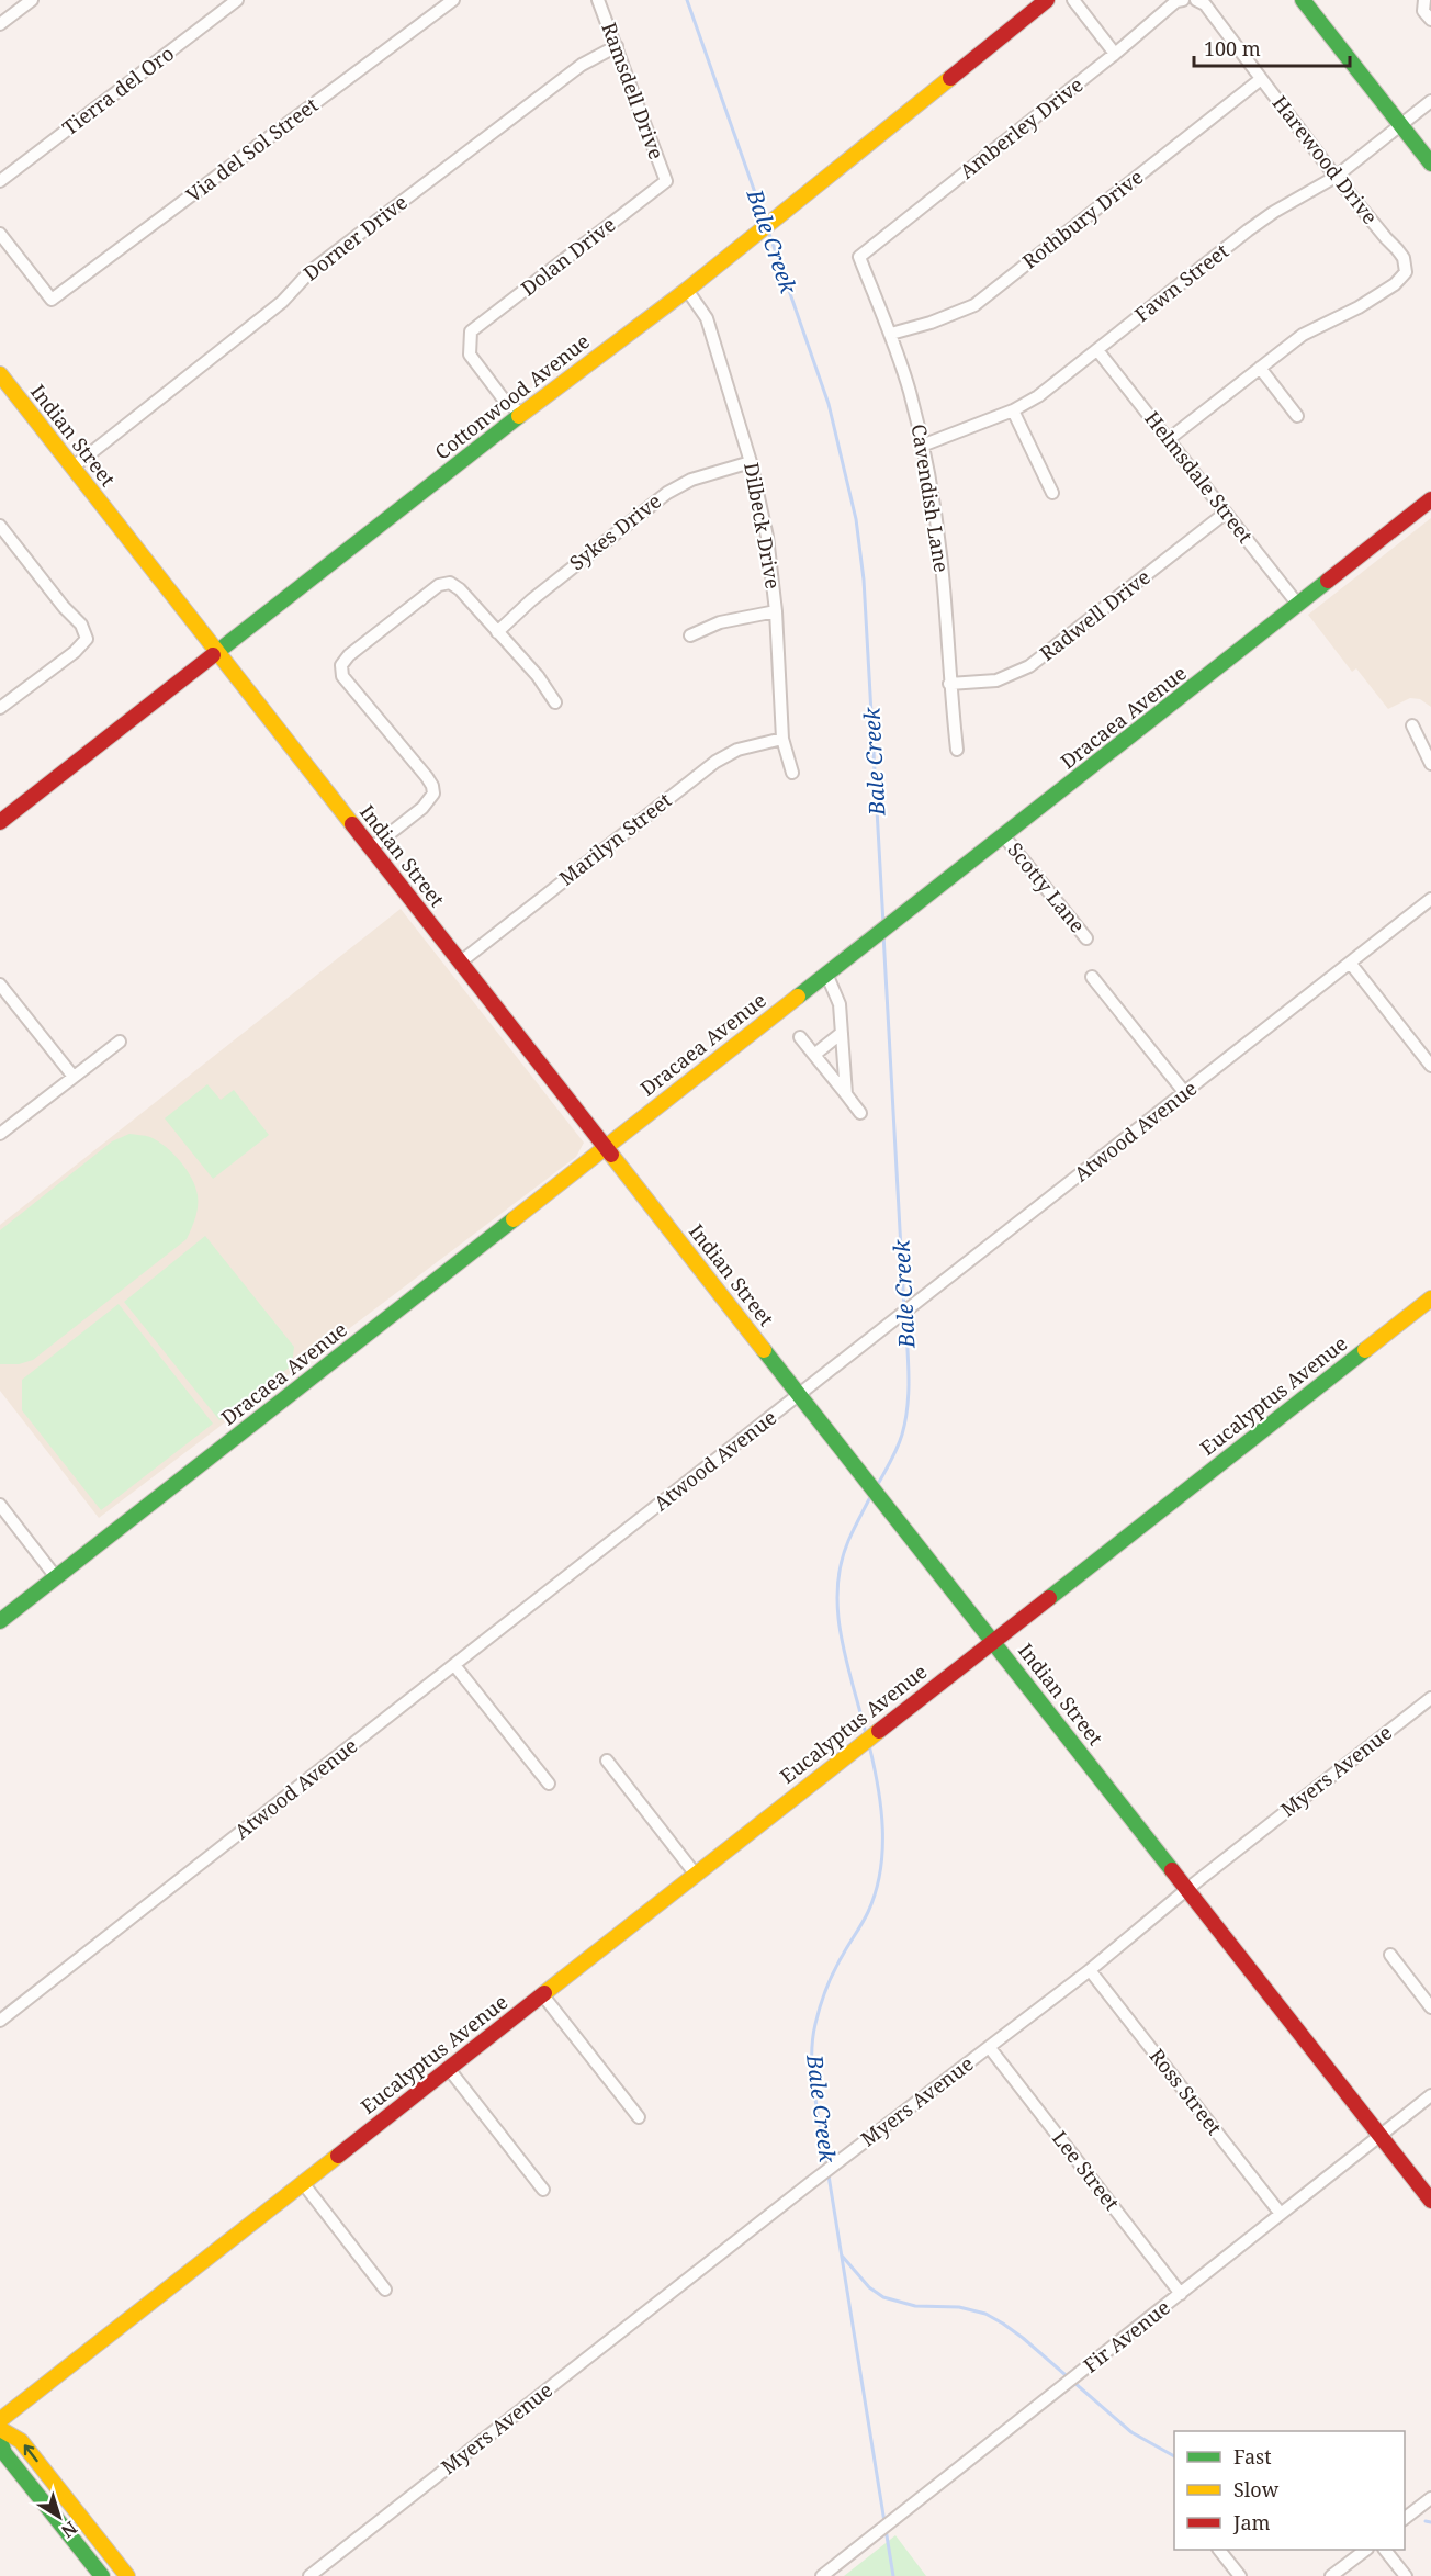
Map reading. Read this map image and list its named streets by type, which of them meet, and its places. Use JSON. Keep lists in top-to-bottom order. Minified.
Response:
{"streets":{"street":["Tierra del Oro","Ramsdell Drive","Amberley Drive","Via del Sol Street","Harewood Drive","Rothbury Drive","Dorner Drive","Dolan Drive","Fawn Street","Cottonwood Avenue","Indian Street","Helmsdale Street","Cavendish Lane","Dilbeck Drive","Sykes Drive","Radwell Drive","Dracaea Avenue","Marilyn Street","Scotty Lane","Atwood Avenue","Eucalyptus Avenue","Myers Avenue","Ross Street","Lee Street","Fir Avenue"]},"crossings":[["Ramsdell Drive","Dorner Drive"],["Ramsdell Drive","Dolan Drive"],["Amberley Drive","Cavendish Lane"],["Harewood Drive","Rothbury Drive"],["Harewood Drive","Fawn Street"],["Rothbury Drive","Cavendish Lane"],["Dorner Drive","Indian Street"],["Dolan Drive","Cottonwood Avenue"],["Fawn Street","Helmsdale Street"],["Fawn Street","Cavendish Lane"],["Cottonwood Avenue","Indian Street"],["Cottonwood Avenue","Dilbeck Drive"],["Indian Street","Dracaea Avenue"],["Indian Street","Marilyn Street"],["Indian Street","Atwood Avenue"],["Indian Street","Eucalyptus Avenue"],["Indian Street","Myers Avenue"],["Indian Street","Fir Avenue"],["Helmsdale Street","Radwell Drive"],["Helmsdale Street","Dracaea Avenue"],["Cavendish Lane","Radwell Drive"],["Dilbeck Drive","Sykes Drive"],["Dilbeck Drive","Marilyn Street"],["Dracaea Avenue","Scotty Lane"],["Myers Avenue","Ross Street"],["Myers Avenue","Lee Street"],["Ross Street","Fir Avenue"],["Lee Street","Fir Avenue"]],"water":["Bale Creek"],"legend":["Fast","Slow","Jam"],"scale_bar":"100 m","north":"bottom right"}
